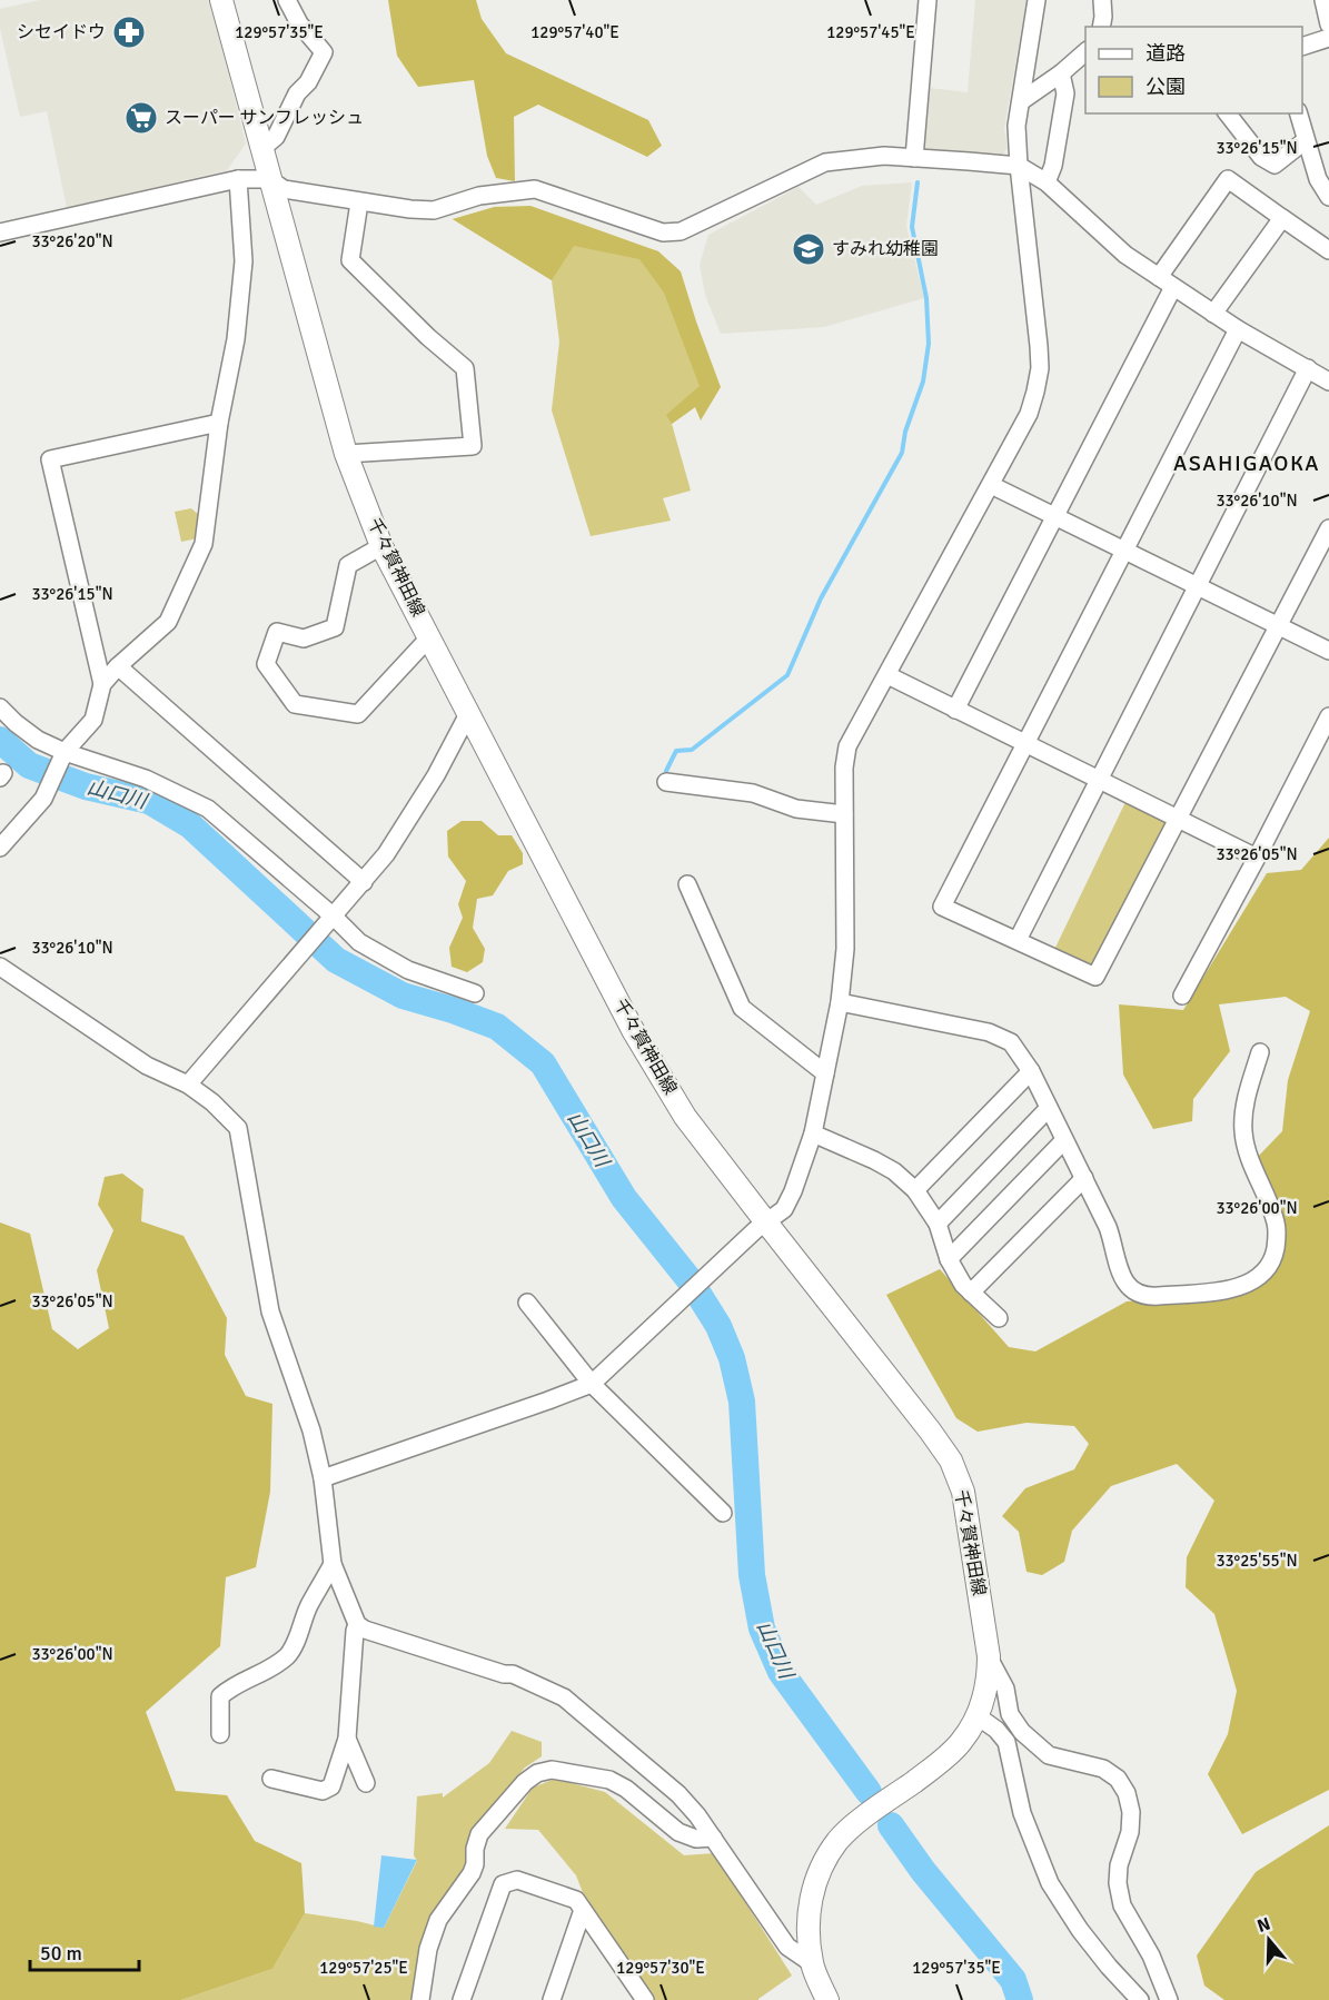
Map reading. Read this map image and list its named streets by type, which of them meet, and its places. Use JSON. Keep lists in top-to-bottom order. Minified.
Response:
{"streets":{"main road":["千々賀神田線"]},"districts":["ASAHIGAOKA"],"water":["山口川"],"places":{"pharmacy":["シセイドウ"],"supermarket":["スーパー サンフレッシュ"],"school or university":["すみれ幼稚園"]},"legend":["道路","公園"],"scale_bar":"50 m","north":"top","coordinates":["129°57'35\"E","129°57'40\"E","129°57'45\"E","33°26'15\"N","33°26'20\"N","33°26'10\"N","33°26'05\"N","33°26'00\"N","33°25'55\"N","129°57'25\"E","129°57'30\"E"]}
